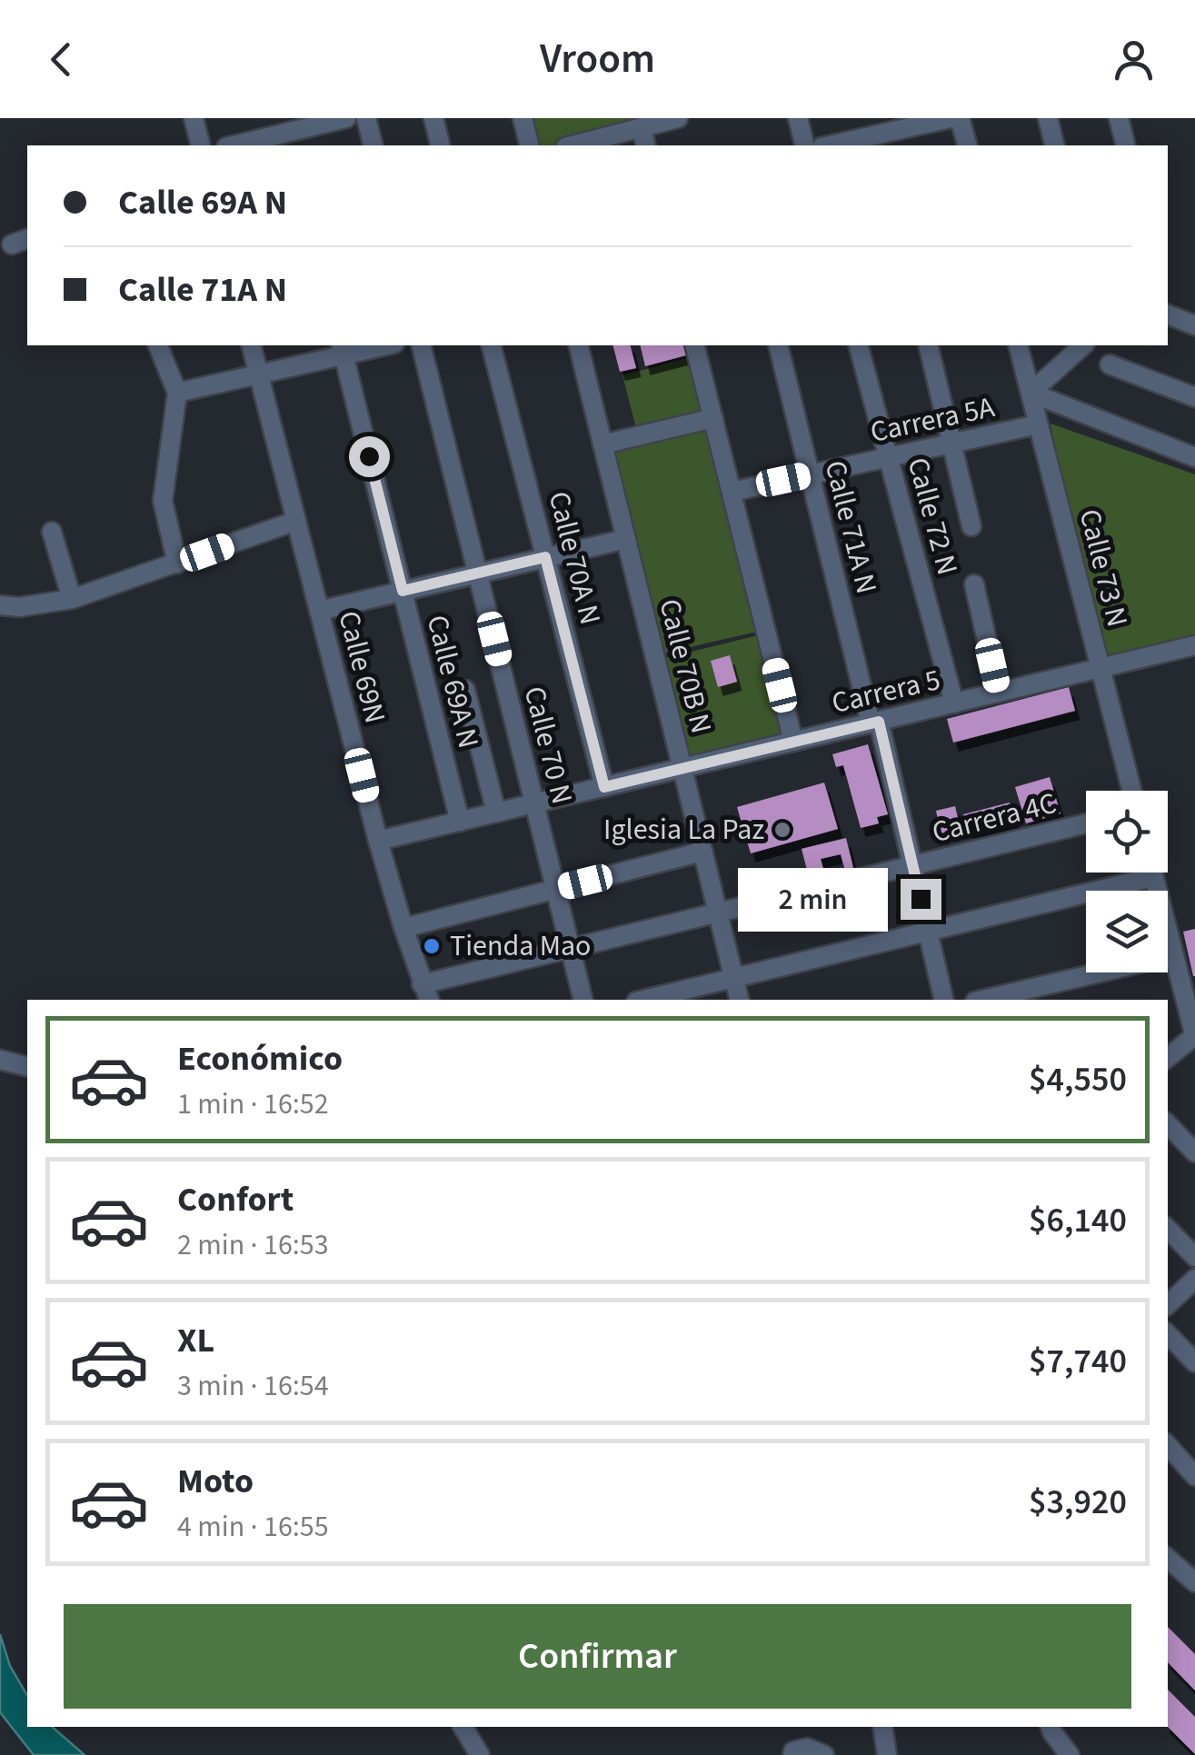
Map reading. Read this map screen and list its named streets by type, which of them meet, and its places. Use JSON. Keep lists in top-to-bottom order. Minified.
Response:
{"streets":{"street":["Carrera 5A","Calle 72 N","Calle 71A N","Calle 70A N","Calle 73 N","Calle 70B N","Calle 69N","Calle 69A N","Carrera 5","Calle 70 N","Carrera 4C"]},"crossings":[["Carrera 5A","Calle 72 N"],["Carrera 5A","Calle 71A N"],["Carrera 5A","Calle 73 N"],["Calle 72 N","Carrera 5"],["Calle 71A N","Carrera 5"],["Calle 71A N","Carrera 4C"],["Calle 70A N","Carrera 5"],["Calle 73 N","Carrera 5"],["Calle 70B N","Carrera 5"],["Calle 70B N","Carrera 4C"],["Calle 69N","Carrera 5"],["Calle 69N","Carrera 4C"],["Calle 69A N","Carrera 5"],["Carrera 5","Calle 70 N"],["Calle 70 N","Carrera 4C"]],"places":["Iglesia La Paz","Tienda Mao"],"page":{"header":"Vroom","banner":["Calle 69A N","Calle 71A N"],"bubble":"2 min","list":[{"name":"Económico","note":"1 min · 16:52","value":"$4,550"},{"name":"Confort","note":"2 min · 16:53","value":"$6,140"},{"name":"XL","note":"3 min · 16:54","value":"$7,740"},{"name":"Moto","note":"4 min · 16:55","value":"$3,920"}],"buttons":"Confirmar"}}
